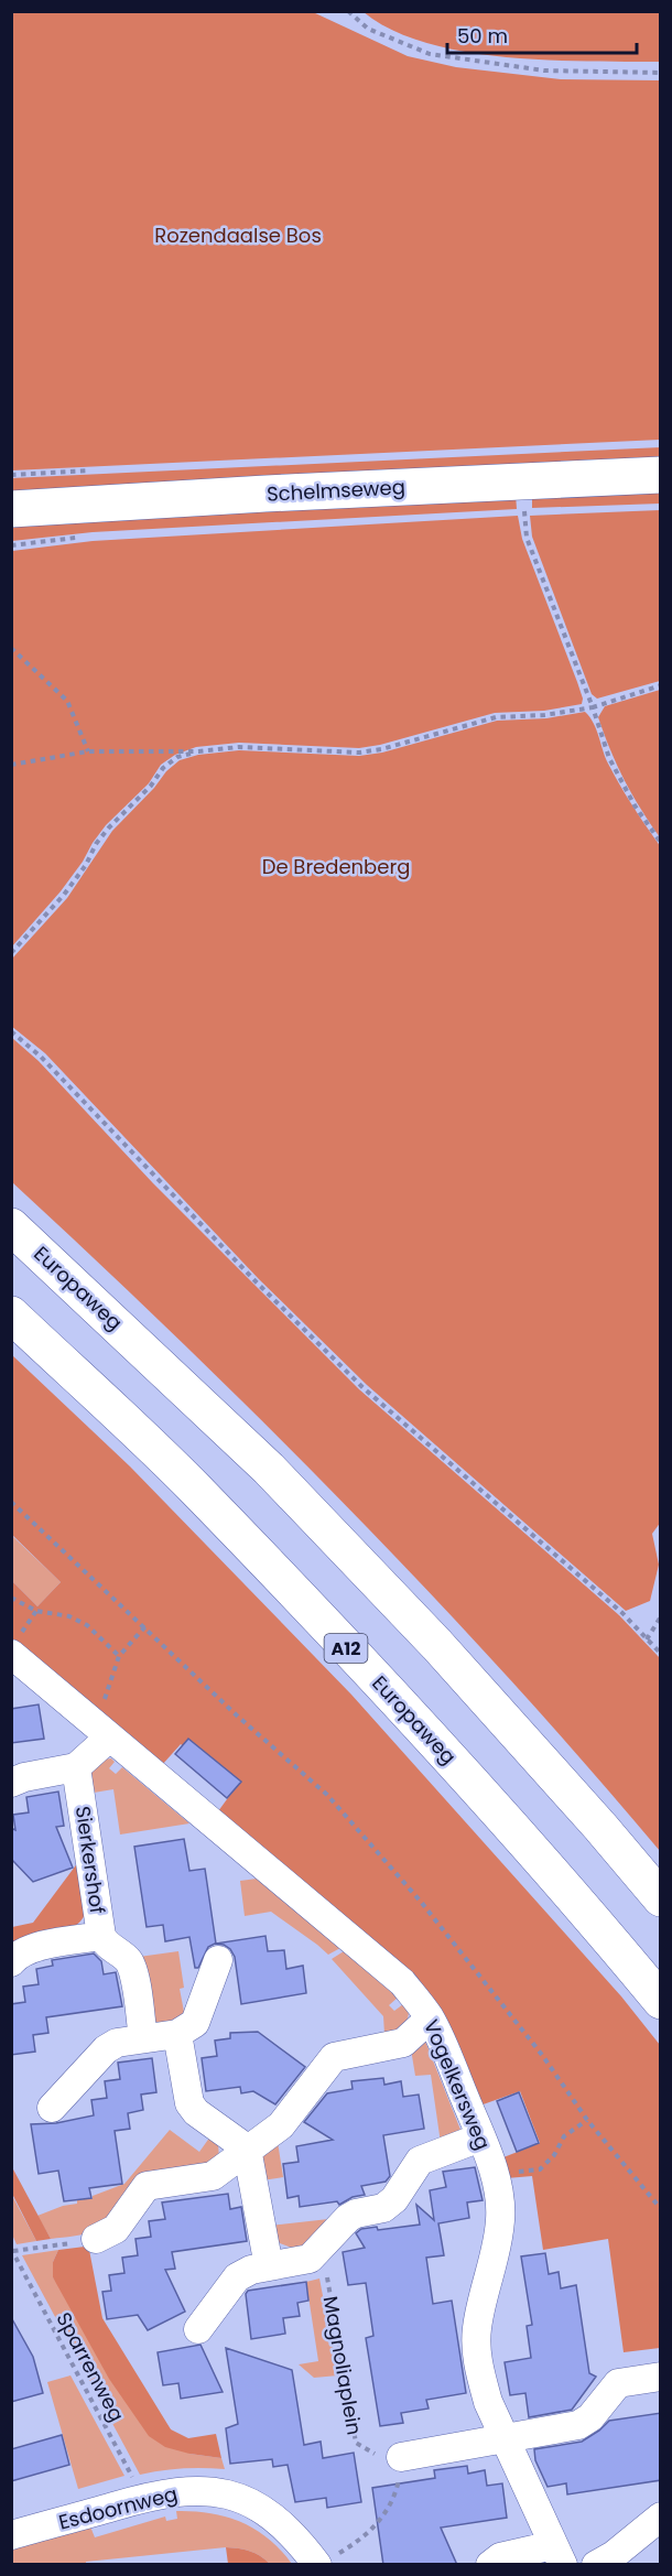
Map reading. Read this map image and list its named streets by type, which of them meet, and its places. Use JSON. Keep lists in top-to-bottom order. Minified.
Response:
{"streets":{"main road":["Schelmseweg","Europaweg","A12"],"street":["Sierkershof","Vogelkersweg","Esdoornweg"],"path":["Magnoliaplein","Sparrenweg"]},"crossings":[["Sparrenweg","Esdoornweg"]],"parks":["Rozendaalse Bos","De Bredenberg"],"scale_bar":"50 m"}
